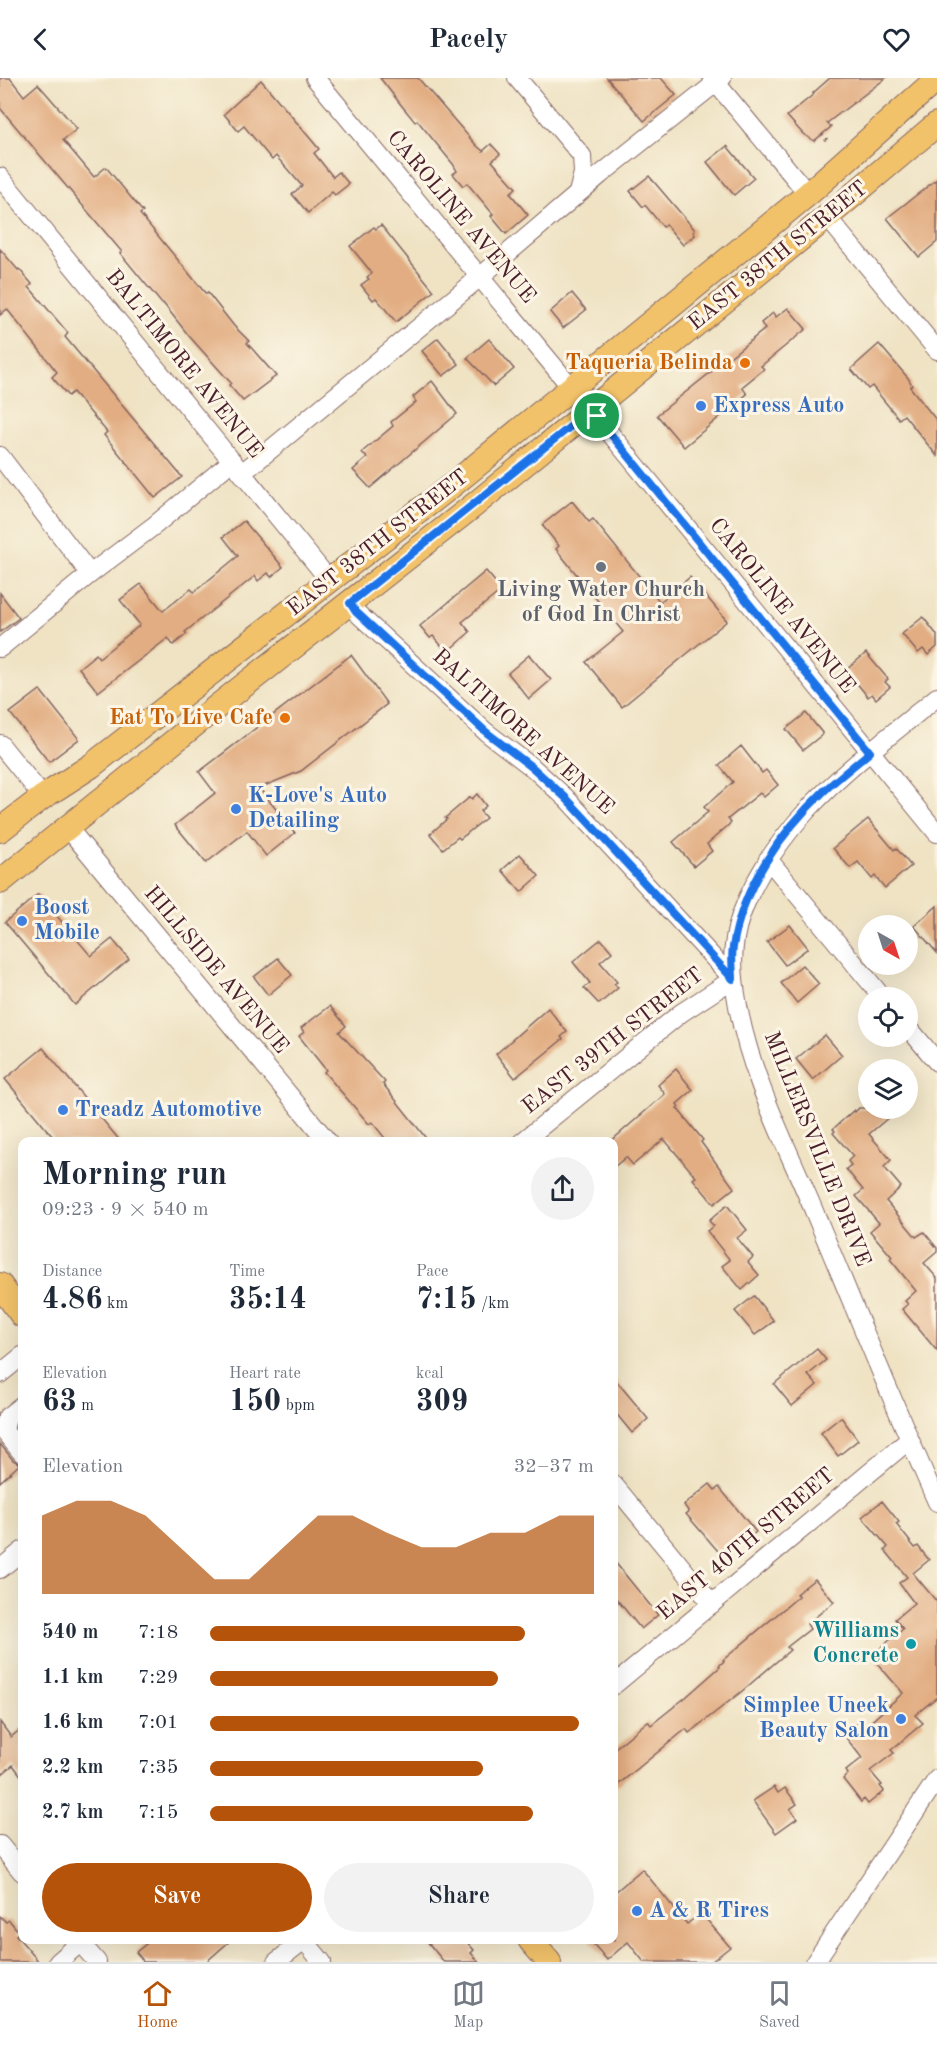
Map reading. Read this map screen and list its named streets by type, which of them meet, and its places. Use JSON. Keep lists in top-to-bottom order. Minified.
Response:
{"streets":{"main road":["EAST 38TH STREET"],"street":["CAROLINE AVENUE","BALTIMORE AVENUE","HILLSIDE AVENUE","EAST 39TH STREET","MILLERSVILLE DRIVE","EAST 40TH STREET"]},"crossings":[["CAROLINE AVENUE","EAST 38TH STREET"],["CAROLINE AVENUE","MILLERSVILLE DRIVE"],["EAST 38TH STREET","BALTIMORE AVENUE"],["EAST 38TH STREET","HILLSIDE AVENUE"],["BALTIMORE AVENUE","EAST 39TH STREET"],["BALTIMORE AVENUE","MILLERSVILLE DRIVE"],["EAST 39TH STREET","MILLERSVILLE DRIVE"],["MILLERSVILLE DRIVE","EAST 40TH STREET"]],"places":["Taqueria Belinda","Express Auto","Living Water Church of God In Christ","Eat To Live Cafe","K-Love's Auto Detailing","Boost Mobile","Treadz Automotive","Williams Concrete","Simplee Uneek Beauty Salon","A & R Tires"],"north":"bottom right","page":{"header":"Pacely","heading":["Morning run","09:23 · 9 × 540 m"],"stats":[["Distance","4.86 km"],["Time","35:14"],["Pace","7:15 /km"],["Elevation","63 m"],["Heart rate","150 bpm"],["kcal","309"]],"chart":["Elevation","32–37 m"],"list":[{"name":"540 m","note":"7:18"},{"name":"1.1 km","note":"7:29"},{"name":"1.6 km","note":"7:01"},{"name":"2.2 km","note":"7:35"},{"name":"2.7 km","note":"7:15"}],"buttons":["Save","Share"],"tabs":["Home","Map","Saved"]}}
